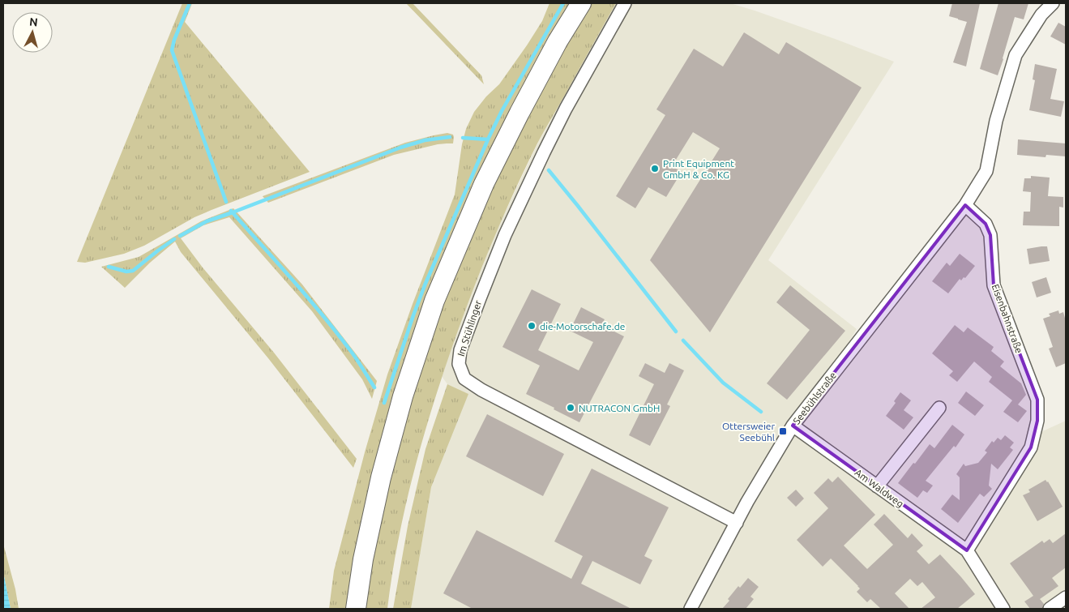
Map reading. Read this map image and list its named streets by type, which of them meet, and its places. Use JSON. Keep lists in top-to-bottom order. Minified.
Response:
{"streets":{"street":["Eisenbahnstraße","Im Stühlinger","Seebühlstraße","Am Waldweg"]},"crossings":[["Eisenbahnstraße","Seebühlstraße"],["Eisenbahnstraße","Am Waldweg"],["Im Stühlinger","Seebühlstraße"],["Seebühlstraße","Am Waldweg"]],"places":{"other":["Print Equipment GmbH & Co. KG","die-Motorschafe.de","NUTRACON GmbH"],"transit":["Ottersweier Seebühl"]},"north":"top"}
